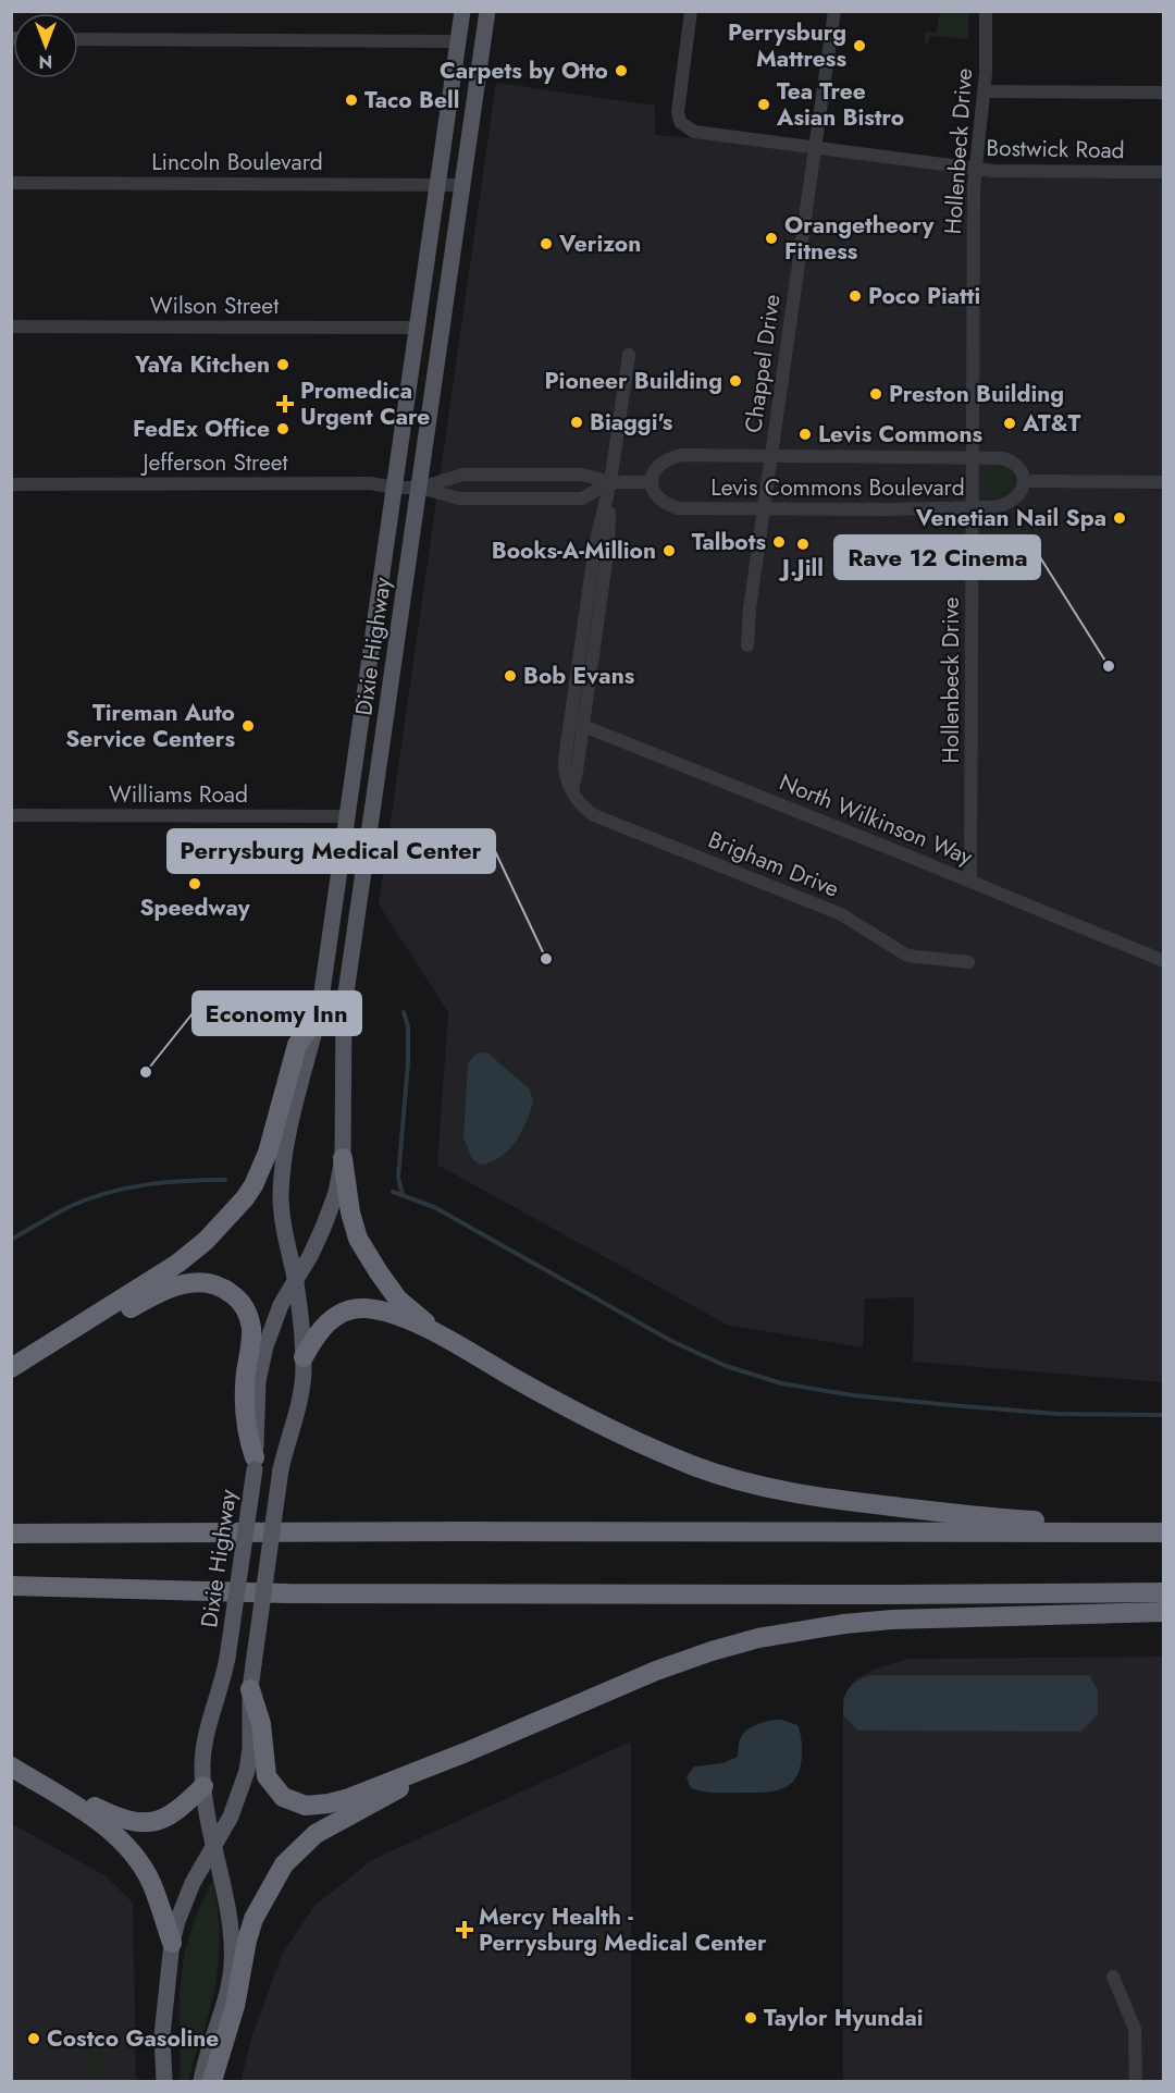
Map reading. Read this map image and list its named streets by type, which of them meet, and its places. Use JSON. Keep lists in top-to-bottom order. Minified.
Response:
{"streets":{"main road":["Dixie Highway"],"street":["Bostwick Road","Hollenbeck Drive","Lincoln Boulevard","Wilson Street","Chappel Drive","Jefferson Street","Levis Commons Boulevard","Williams Road","North Wilkinson Way","Brigham Drive"]},"crossings":[["Bostwick Road","Hollenbeck Drive"],["Bostwick Road","Chappel Drive"],["Hollenbeck Drive","Levis Commons Boulevard"],["Hollenbeck Drive","North Wilkinson Way"],["Lincoln Boulevard","Dixie Highway"],["Wilson Street","Dixie Highway"],["Chappel Drive","Levis Commons Boulevard"],["Jefferson Street","Dixie Highway"],["Dixie Highway","Williams Road"],["North Wilkinson Way","Brigham Drive"]],"places":{"other":["Perrysburg Mattress","Carpets by Otto","Taco Bell","Tea Tree Asian Bistro","Orangetheory Fitness","Verizon","Poco Piatti","YaYa Kitchen","Pioneer Building","Preston Building","Biaggi's","AT&T","FedEx Office","Levis Commons","Venetian Nail Spa","Talbots","J.Jill","Books-A-Million","Rave 12 Cinema","Bob Evans","Tireman Auto Service Centers","Speedway","Perrysburg Medical Center","Economy Inn","Taylor Hyundai","Costco Gasoline"],"health":["Promedica Urgent Care","Mercy Health - Perrysburg Medical Center"]},"north":"bottom"}
